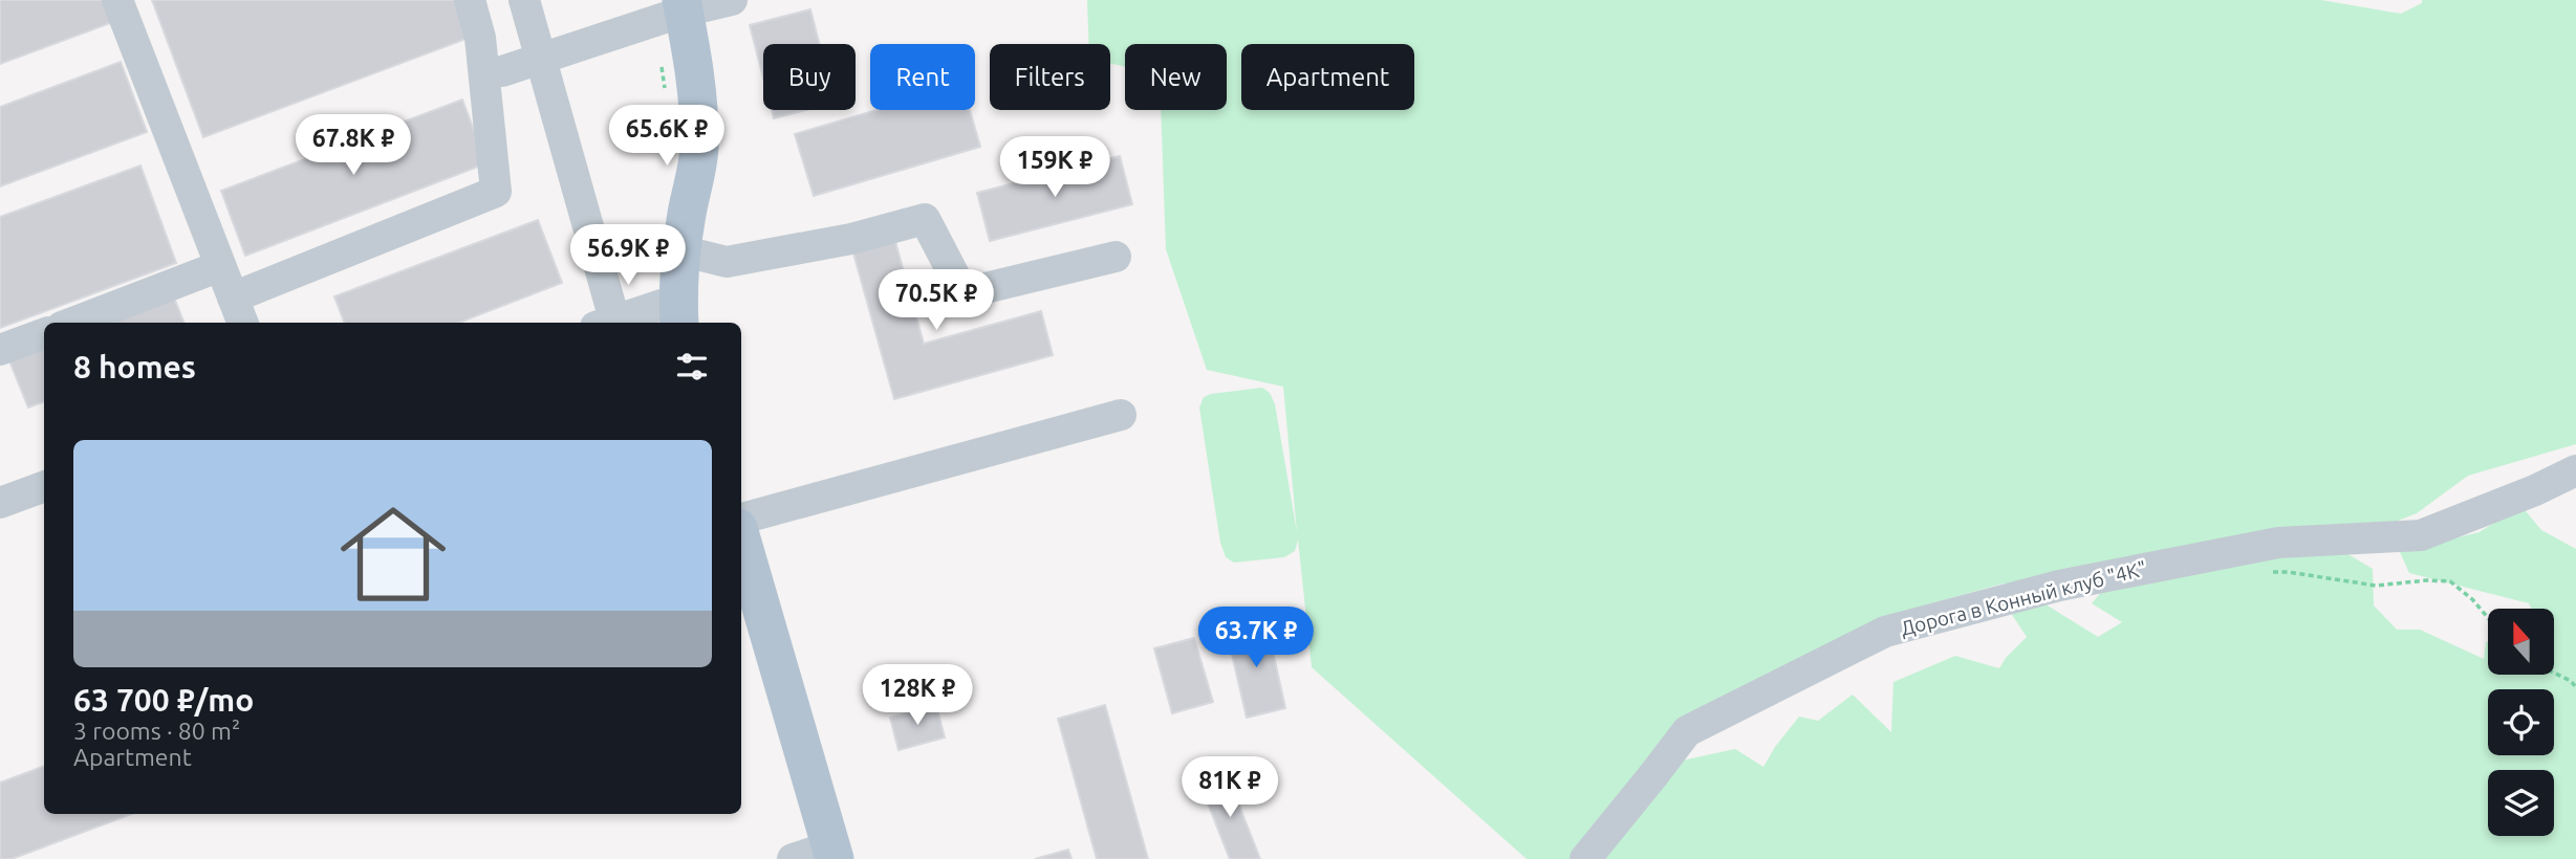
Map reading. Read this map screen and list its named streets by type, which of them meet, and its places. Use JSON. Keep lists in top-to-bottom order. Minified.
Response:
{"streets":{"street":["Дорога в Конный клуб \"4К\""]},"north":"top","page":{"chip":["Buy","Rent","Filters","New","Apartment"],"price":["65.6K ₽","67.8K ₽","159K ₽","56.9K ₽","70.5K ₽","63.7K ₽","128K ₽","81K ₽"],"heading":"8 homes","list":[{"name":"63 700 ₽/mo","note":"3 rooms · 80 m² · Apartment"}]}}
